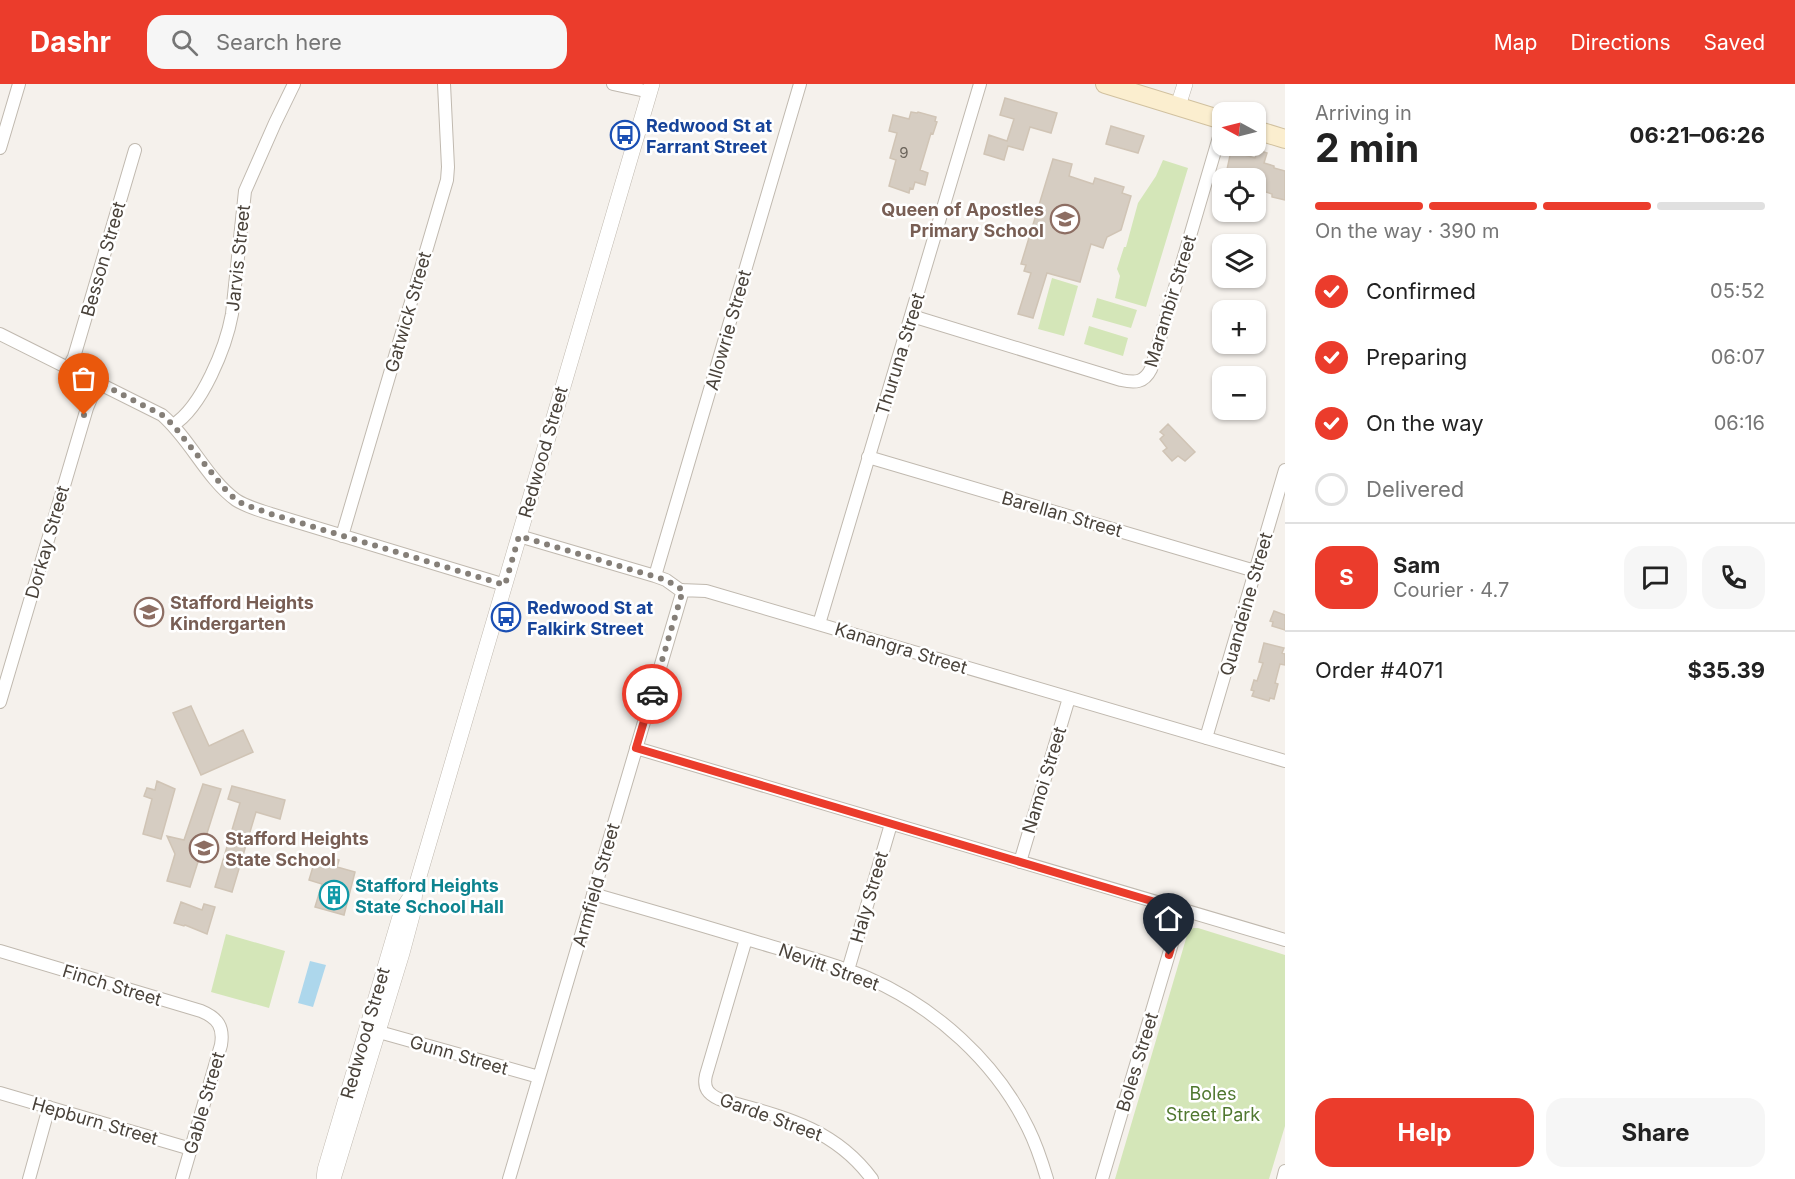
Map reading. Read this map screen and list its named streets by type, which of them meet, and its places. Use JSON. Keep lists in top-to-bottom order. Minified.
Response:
{"streets":{"street":["Jarvis Street","Besson Street","Marambir Street","Gatwick Street","Allowrie Street","Thuruna Street","Redwood Street","Barellan Street","Dorkay Street","Quandeine Street","Kanangra Street","Namoi Street","Armfield Street","Haly Street","Nevitt Street","Finch Street","Gunn Street","Boles Street","Gable Street","Garde Street","Hepburn Street"]},"crossings":[["Marambir Street","Thuruna Street"],["Allowrie Street","Kanangra Street"],["Thuruna Street","Barellan Street"],["Thuruna Street","Kanangra Street"],["Redwood Street","Kanangra Street"],["Redwood Street","Gunn Street"],["Barellan Street","Quandeine Street"],["Quandeine Street","Kanangra Street"],["Kanangra Street","Namoi Street"],["Kanangra Street","Armfield Street"],["Armfield Street","Nevitt Street"],["Armfield Street","Gunn Street"],["Haly Street","Nevitt Street"],["Nevitt Street","Garde Street"],["Finch Street","Gable Street"],["Gable Street","Hepburn Street"]],"parks":["Boles Street Park"],"places":{"bus stop":["Redwood St at Farrant Street","Redwood St at Falkirk Street"],"school or university":["Queen of Apostles Primary School","Stafford Heights Kindergarten","Stafford Heights State School"],"building":["Stafford Heights State School Hall"]},"house_numbers":["9"],"north":"left","page":{"header":"Dashr","search":"Search here","nav":["Map","Directions","Saved"],"heading":["2 min","Arriving in","06:21–06:26"],"panel":["Sam","Courier · 4.7","Order #4071","$35.39"],"map_buttons":["+","−"],"bar":"On the way · 390 m","list":[["Confirmed","05:52"],["Preparing","06:07"],["On the way","06:16"],"Delivered"],"round":"S","buttons":["Help","Share"]}}
